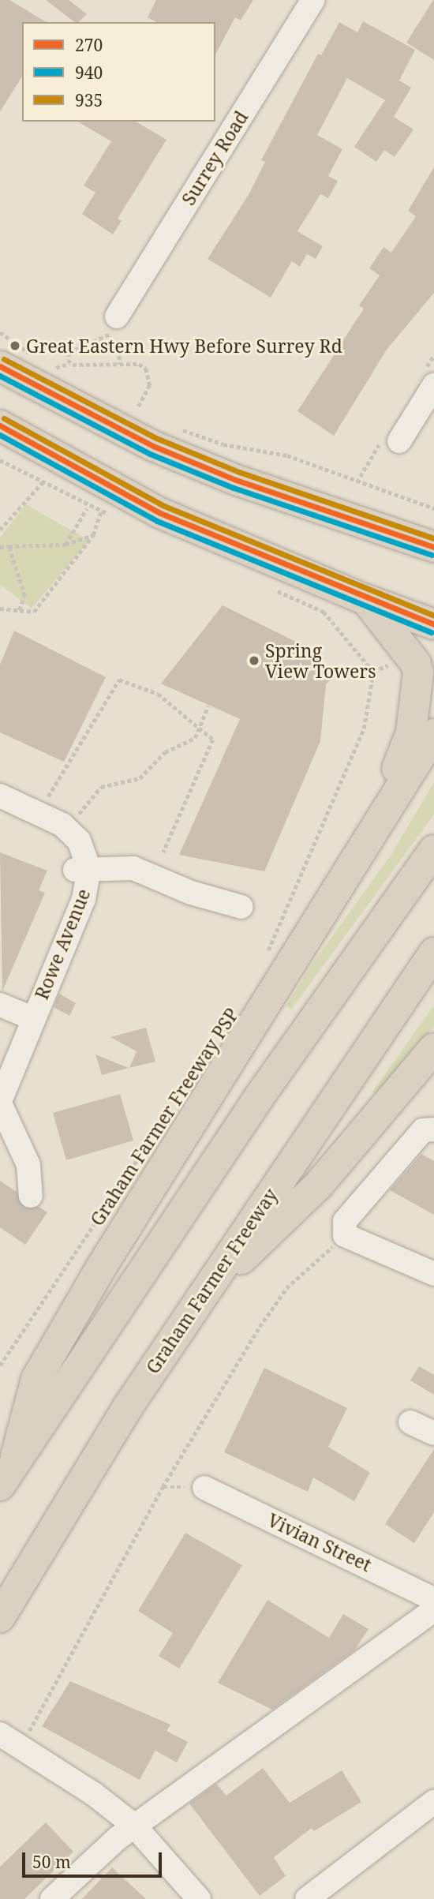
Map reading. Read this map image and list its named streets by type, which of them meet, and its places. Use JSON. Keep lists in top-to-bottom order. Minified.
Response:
{"streets":{"highway":["Graham Farmer Freeway"],"street":["Surrey Road","Rowe Avenue","Vivian Street"],"path":["Graham Farmer Freeway PSP"]},"places":["Great Eastern Hwy Before Surrey Rd","Spring View Towers"],"lines":["transit line 935","transit line 270","transit line 940"],"legend":["270","940","935"],"scale_bar":"50 m"}
